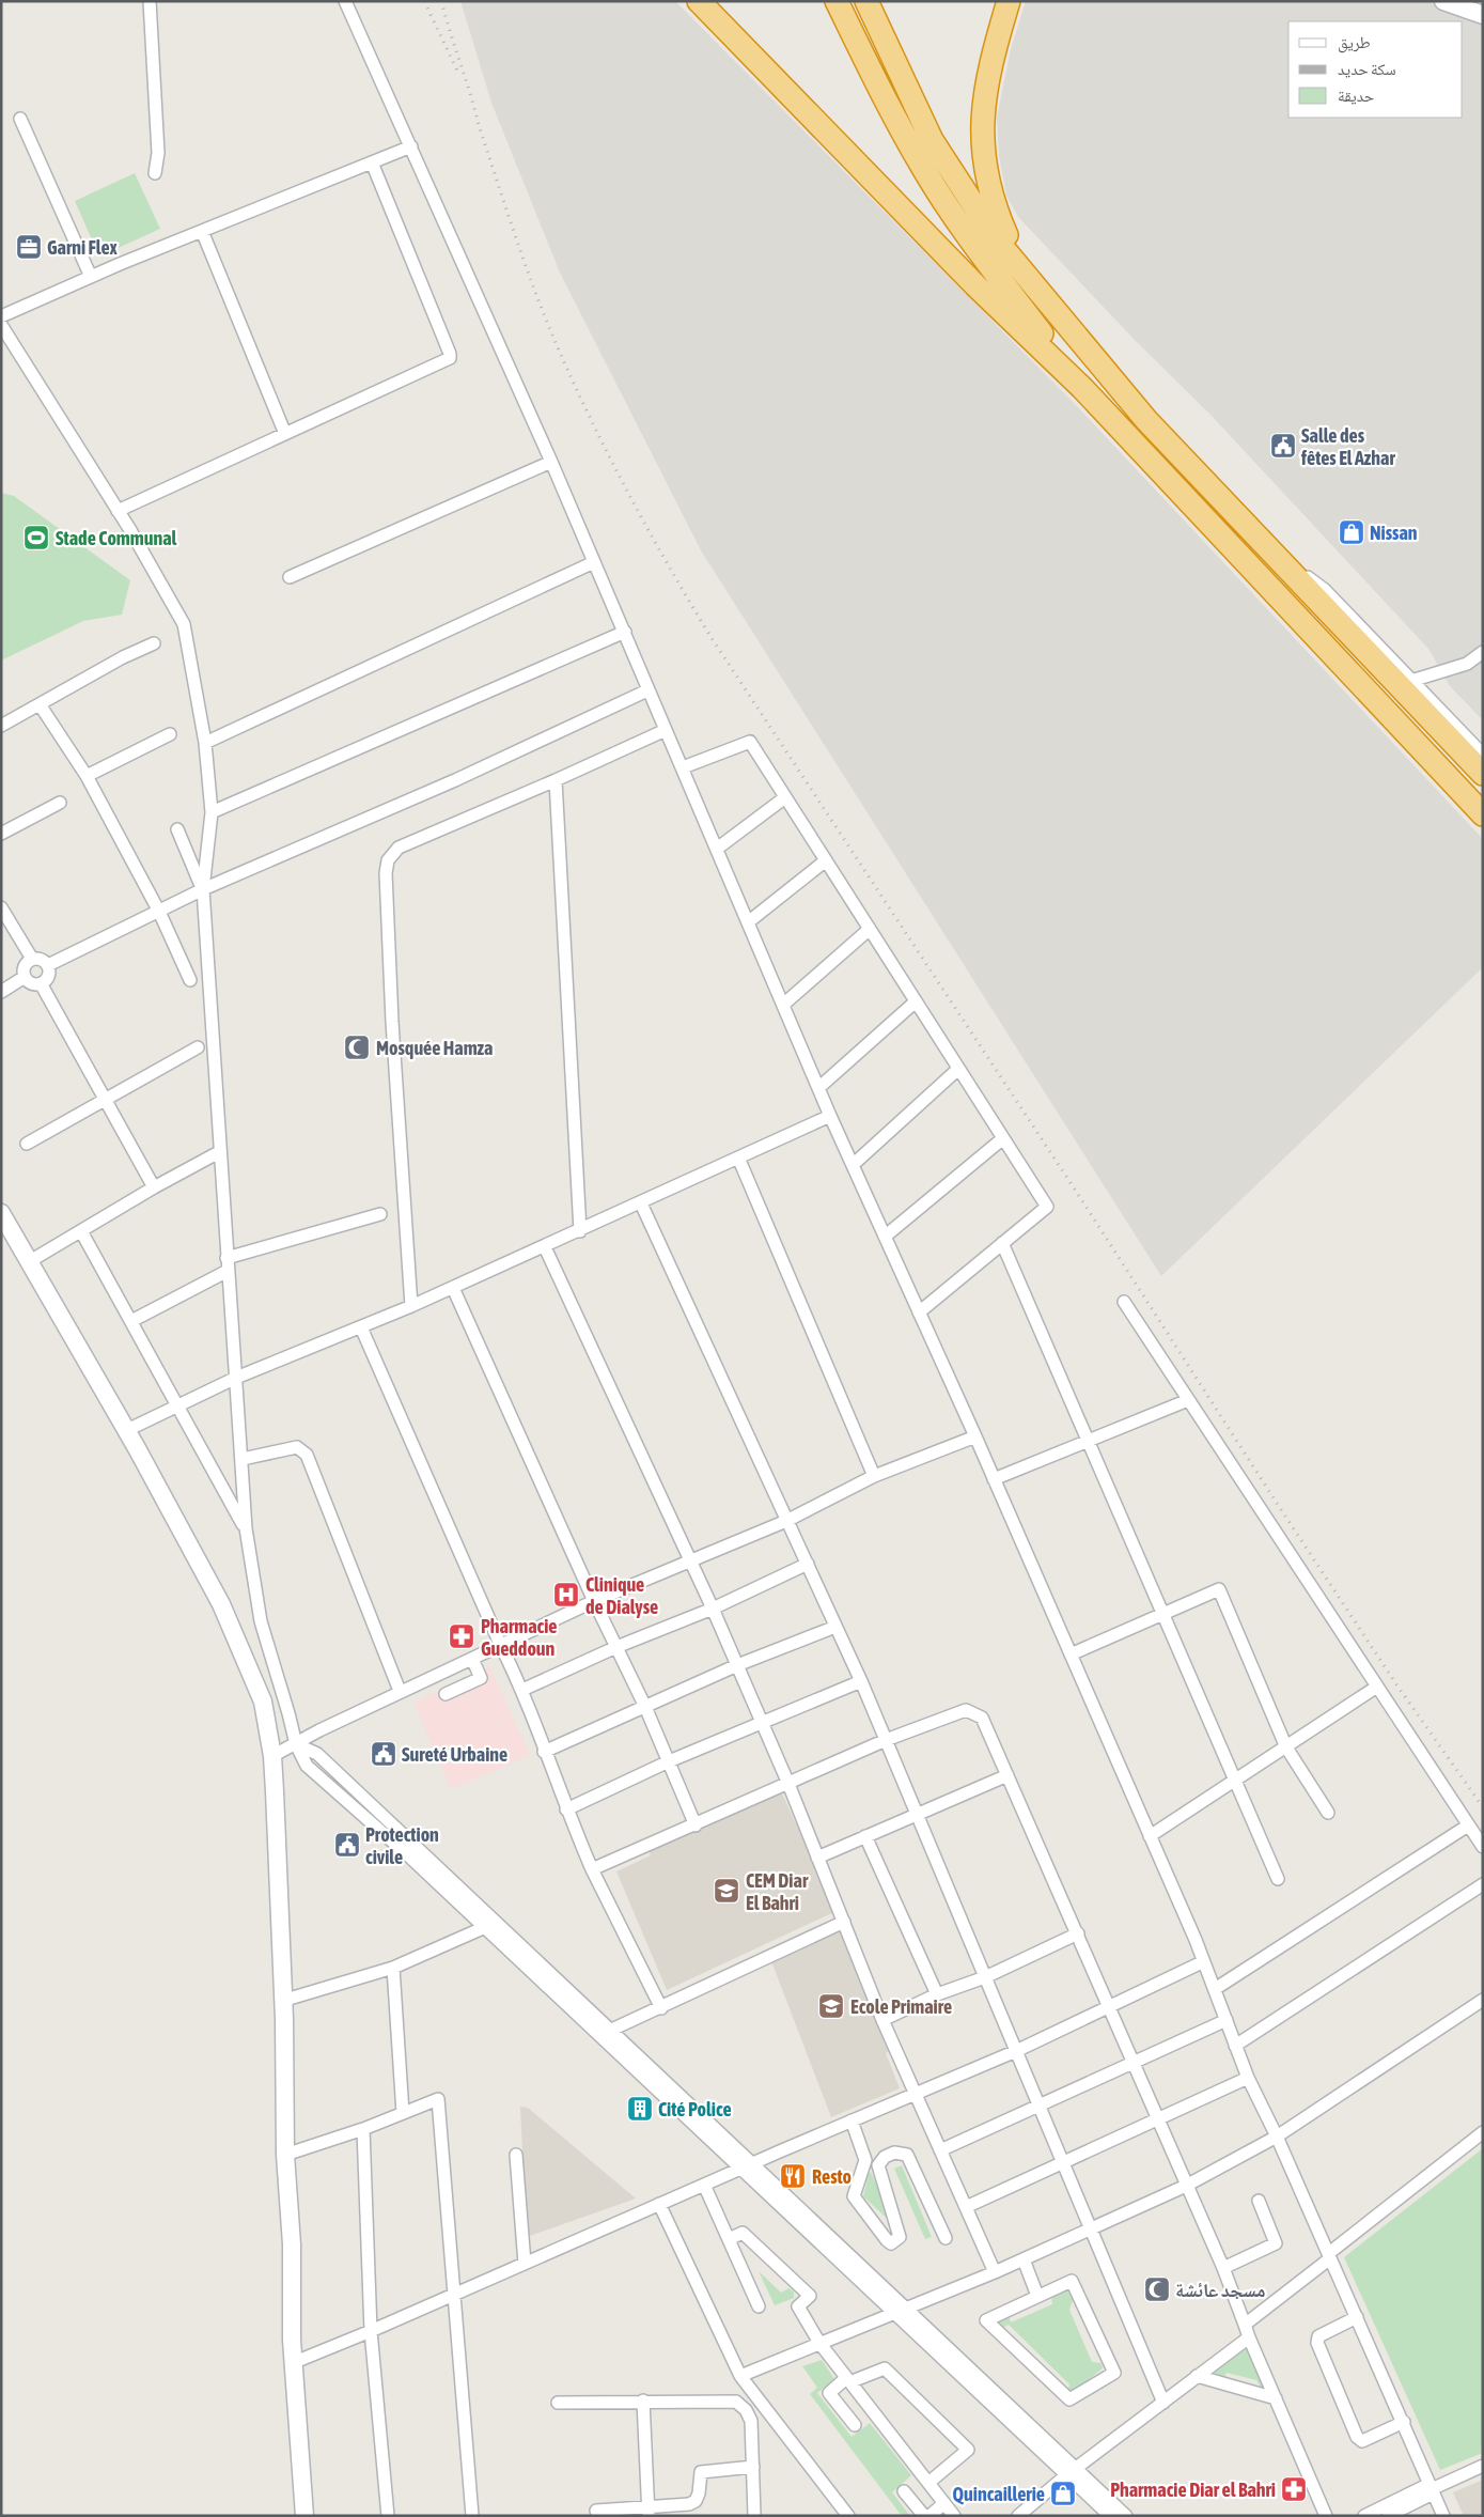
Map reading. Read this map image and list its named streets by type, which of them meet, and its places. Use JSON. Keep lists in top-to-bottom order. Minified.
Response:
{"places":{"office":["Garni Flex"],"public building":["Salle des fêtes El Azhar","Sureté Urbaine","Protection civile"],"shop":["Nissan","Quincaillerie"],"sports":["Stade Communal"],"mosque":["Mosquée Hamza","مسجد عائشة"],"hospital":["Clinique de Dialyse"],"pharmacy":["Pharmacie Gueddoun","Pharmacie Diar el Bahri"],"school or university":["CEM Diar El Bahri","Ecole Primaire"],"building":["Cité Police"],"restaurant":["Resto"]},"legend":["طريق","سكة حديد","حديقة"]}
